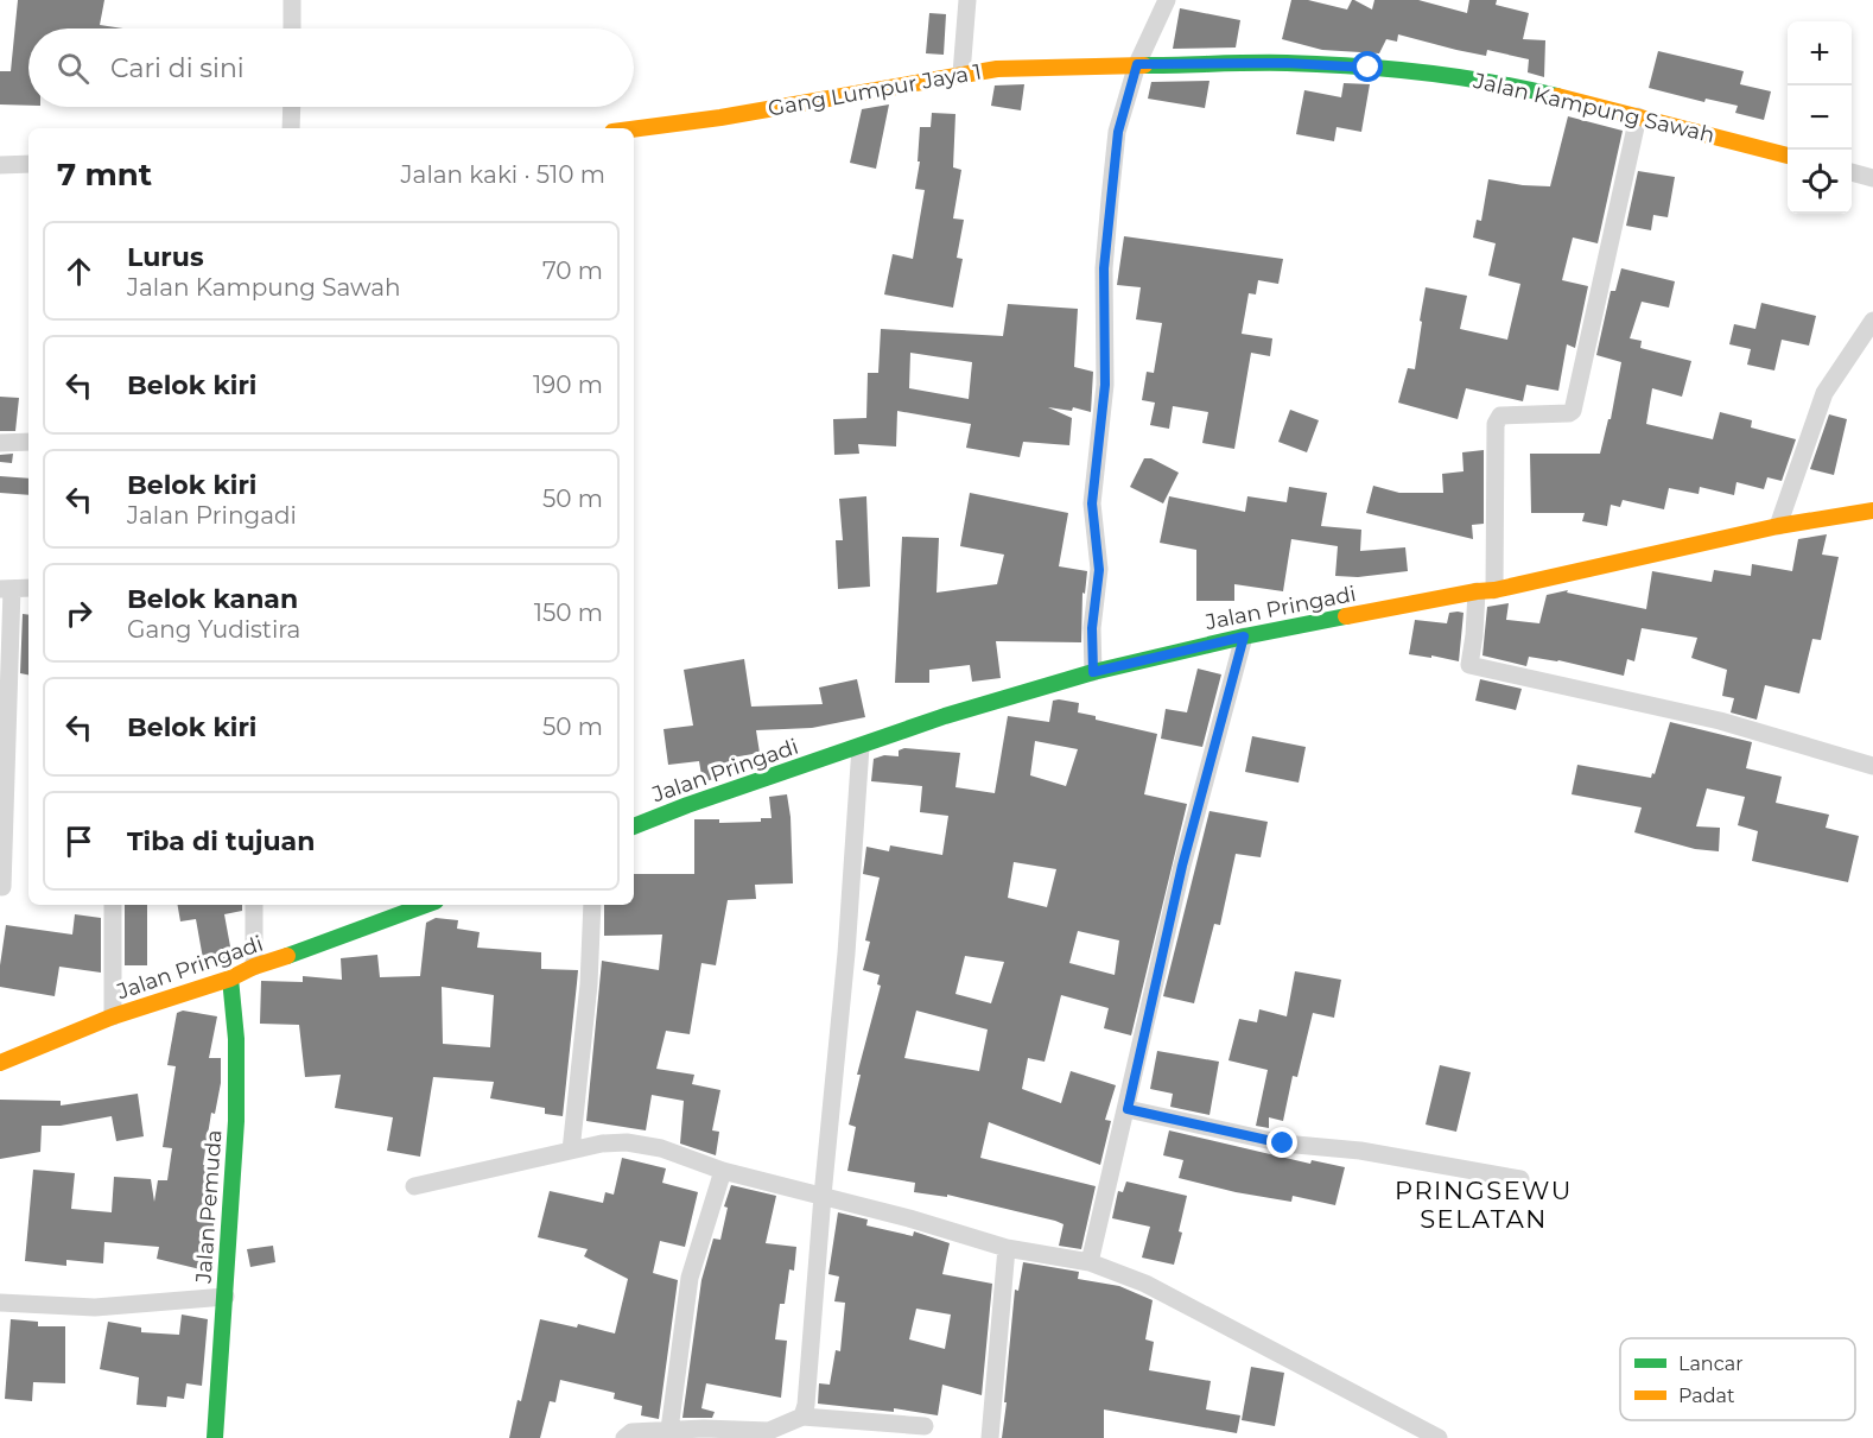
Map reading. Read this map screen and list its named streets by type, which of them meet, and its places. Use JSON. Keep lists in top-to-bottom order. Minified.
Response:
{"streets":{"street":["Gang Lumpur Jaya 1","Jalan Kampung Sawah","Jalan Pringadi","Jalan Pemuda"]},"crossings":[["Gang Lumpur Jaya 1","Jalan Kampung Sawah"],["Jalan Pringadi","Jalan Pemuda"]],"districts":["PRINGSEWU SELATAN"],"legend":["Lancar","Padat"],"page":{"map_buttons":["+","−"],"search":"Cari di sini","heading":["7 mnt","Jalan kaki · 510 m"],"list":[["Lurus","Jalan Kampung Sawah","70 m"],["Belok kiri","190 m"],["Belok kiri","Jalan Pringadi","50 m"],["Belok kanan","Gang Yudistira","150 m"],["Belok kiri","50 m"],"Tiba di tujuan"]}}
